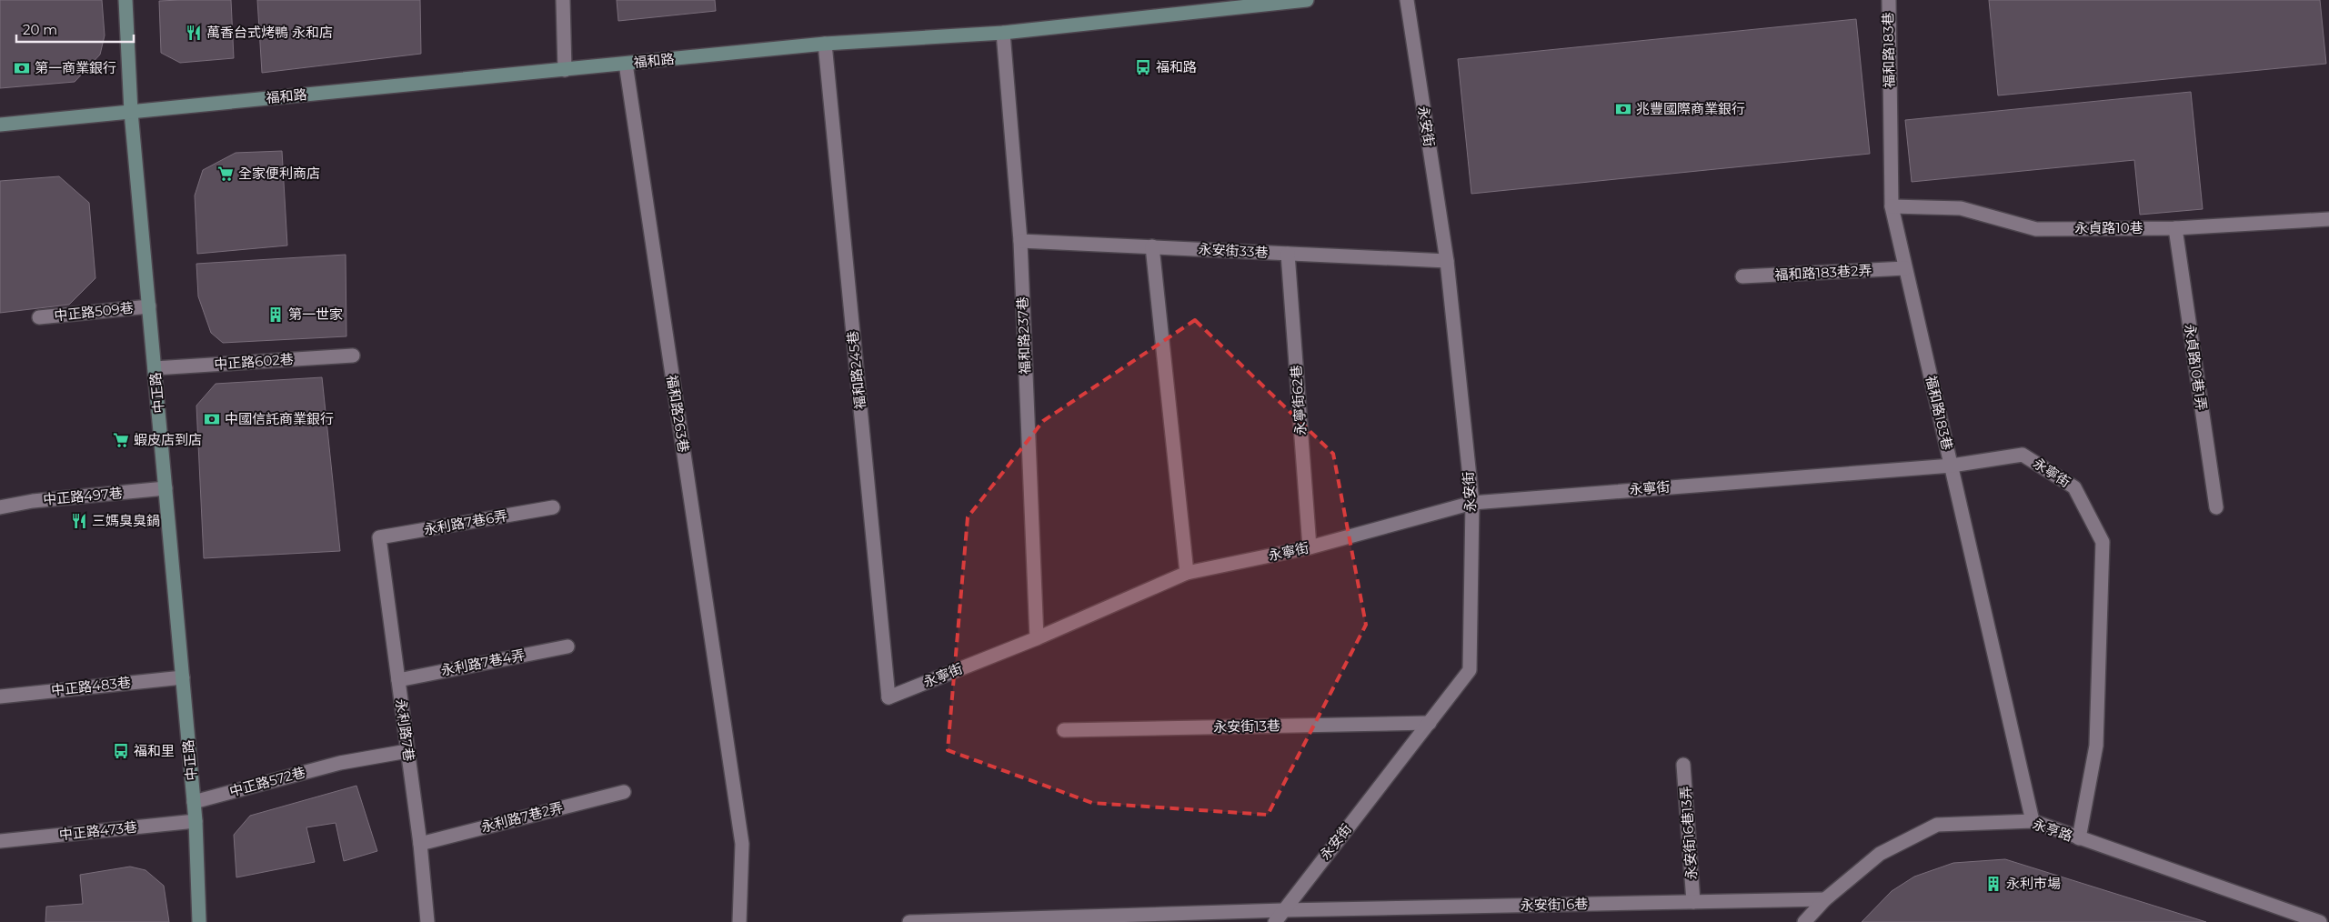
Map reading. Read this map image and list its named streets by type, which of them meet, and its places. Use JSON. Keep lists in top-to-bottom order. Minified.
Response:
{"streets":{"street":["福和路183巷","福和路","永安街","永貞路10巷","永安街33巷","福和路183巷2弄","中正路509巷","福和路237巷","中正路602巷","永貞路10巷1弄","福和路245巷","中正路","永寧街62巷","福和路263巷","永寧街","中正路497巷","永利路7巷6弄","永利路7巷4弄","中正路483巷","永安街13巷","永利路7巷","中正路572巷","永利路7巷2弄","永亨路","中正路473巷","永安街16巷13弄","永安街16巷"]},"crossings":[["福和路183巷","永貞路10巷"],["福和路183巷","福和路183巷2弄"],["福和路183巷","永寧街"],["福和路183巷","永亨路"],["福和路","福和路237巷"],["福和路","福和路245巷"],["福和路","中正路"],["福和路","福和路263巷"],["永安街","永安街33巷"],["永安街","永寧街"],["永安街","永安街13巷"],["永安街","永安街16巷"],["永貞路10巷","永貞路10巷1弄"],["永安街33巷","福和路237巷"],["永安街33巷","永寧街62巷"],["中正路509巷","中正路"],["福和路237巷","永寧街"],["中正路602巷","中正路"],["福和路245巷","永寧街"],["中正路","中正路497巷"],["中正路","中正路483巷"],["中正路","中正路572巷"],["中正路","中正路473巷"],["永寧街62巷","永寧街"],["永寧街","永亨路"],["永利路7巷6弄","永利路7巷"],["永利路7巷4弄","永利路7巷"],["永利路7巷","中正路572巷"],["永利路7巷","永利路7巷2弄"],["永亨路","永安街16巷"],["永安街16巷13弄","永安街16巷"]],"places":{"restaurant":["萬香台式烤鴨 永和店","三媽臭臭鍋"],"bus stop":["福和路","福和里"],"bank":["第一商業銀行","兆豐國際商業銀行","中國信託商業銀行"],"supermarket":["全家便利商店","蝦皮店到店"],"building":["第一世家","永利市場"]},"scale_bar":"20 m"}
